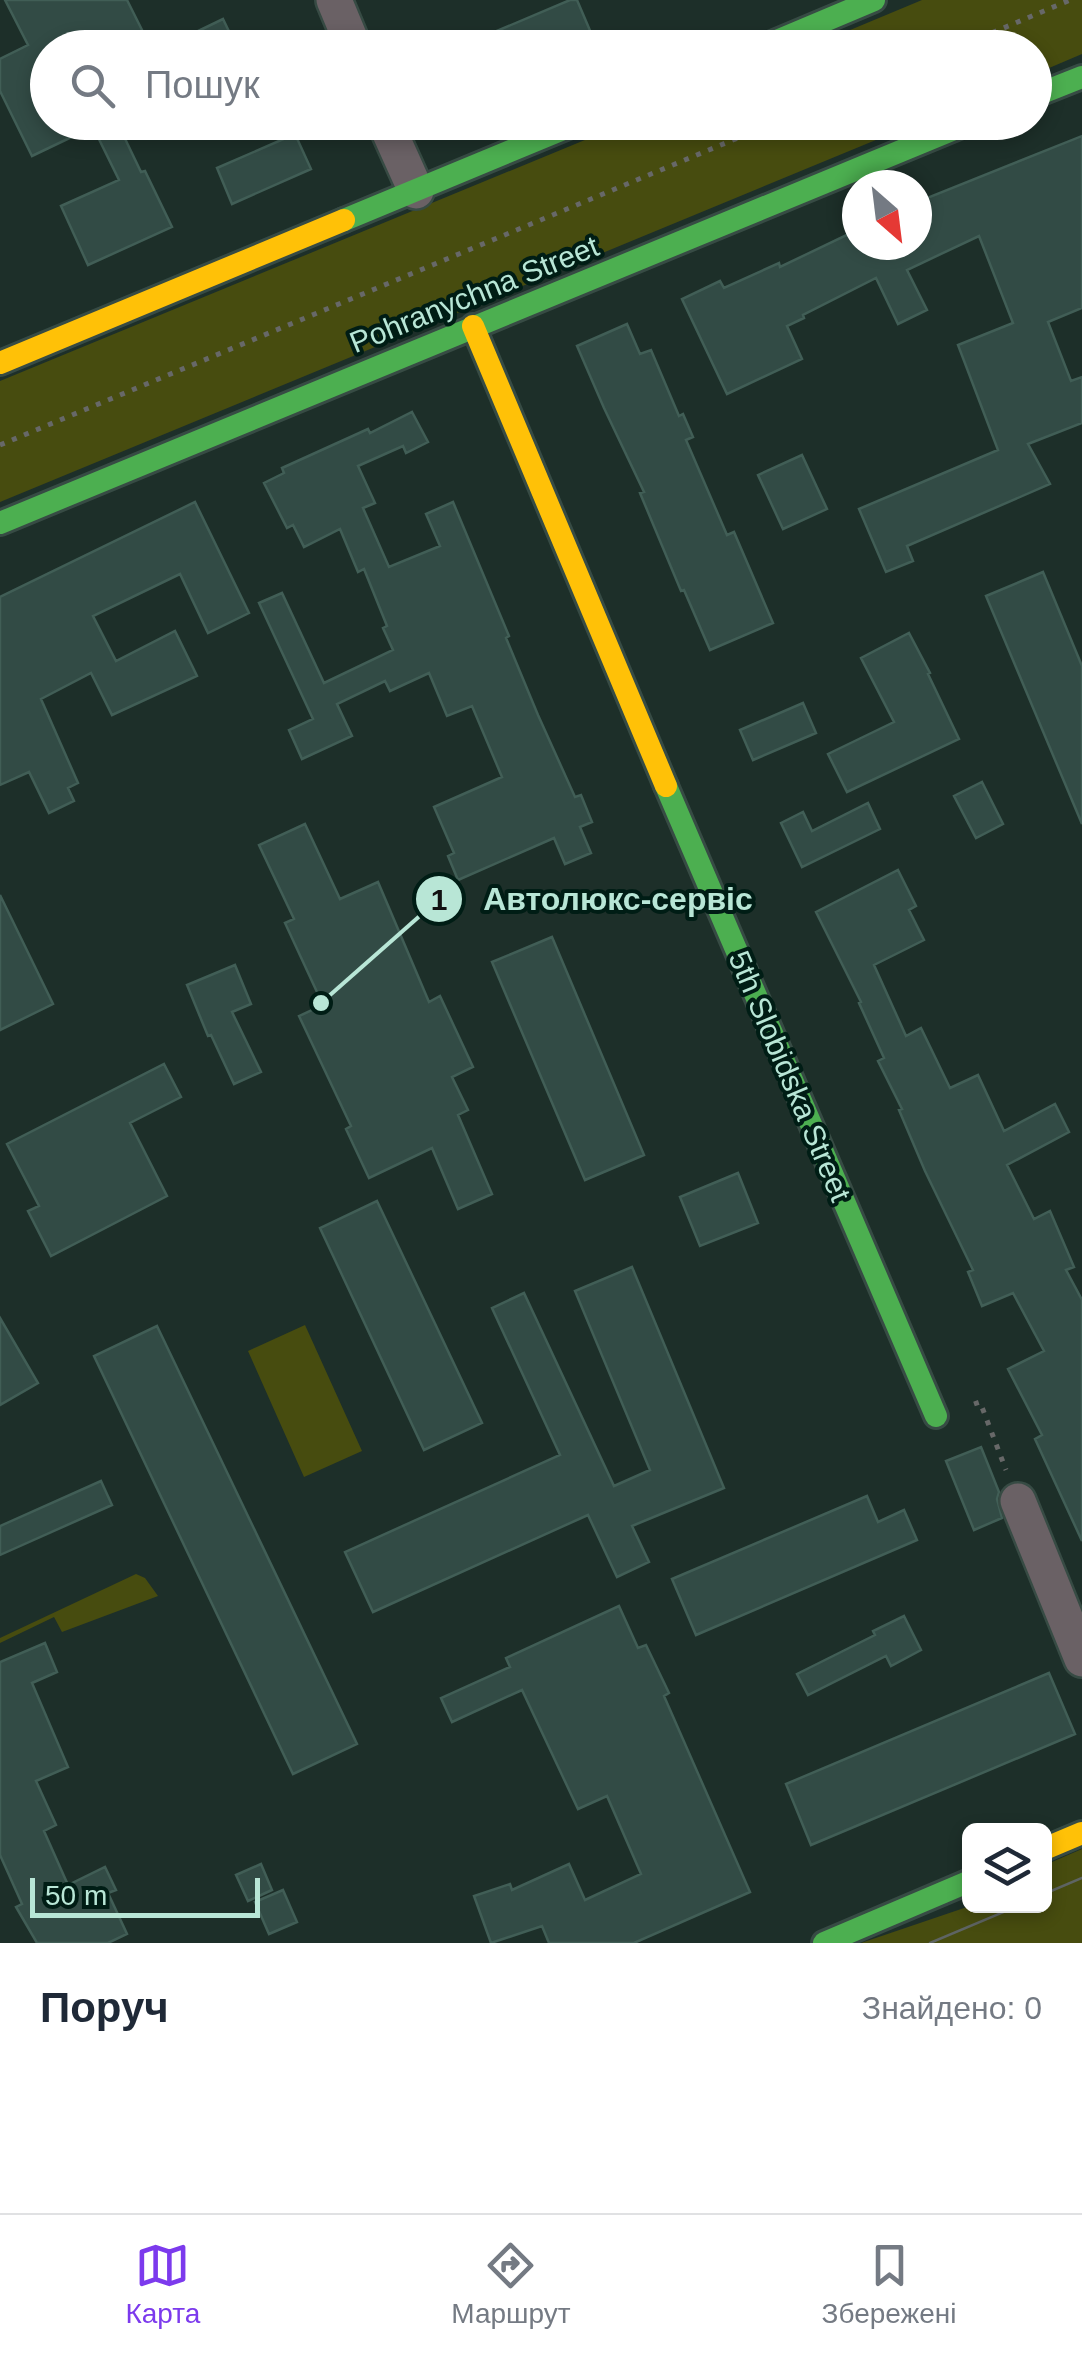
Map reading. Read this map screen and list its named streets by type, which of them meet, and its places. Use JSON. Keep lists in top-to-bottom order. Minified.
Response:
{"streets":{"main road":["Pohranychna Street","5th Slobidska Street"]},"crossings":[["Pohranychna Street","5th Slobidska Street"]],"places":["Автолюкс-сервіс"],"scale_bar":"50 m","north":"bottom right","page":{"search":"Пошук","scale":"50 m","heading":["Поруч","Знайдено: 0"],"nav":["Карта","Маршрут","Збережені"]}}
